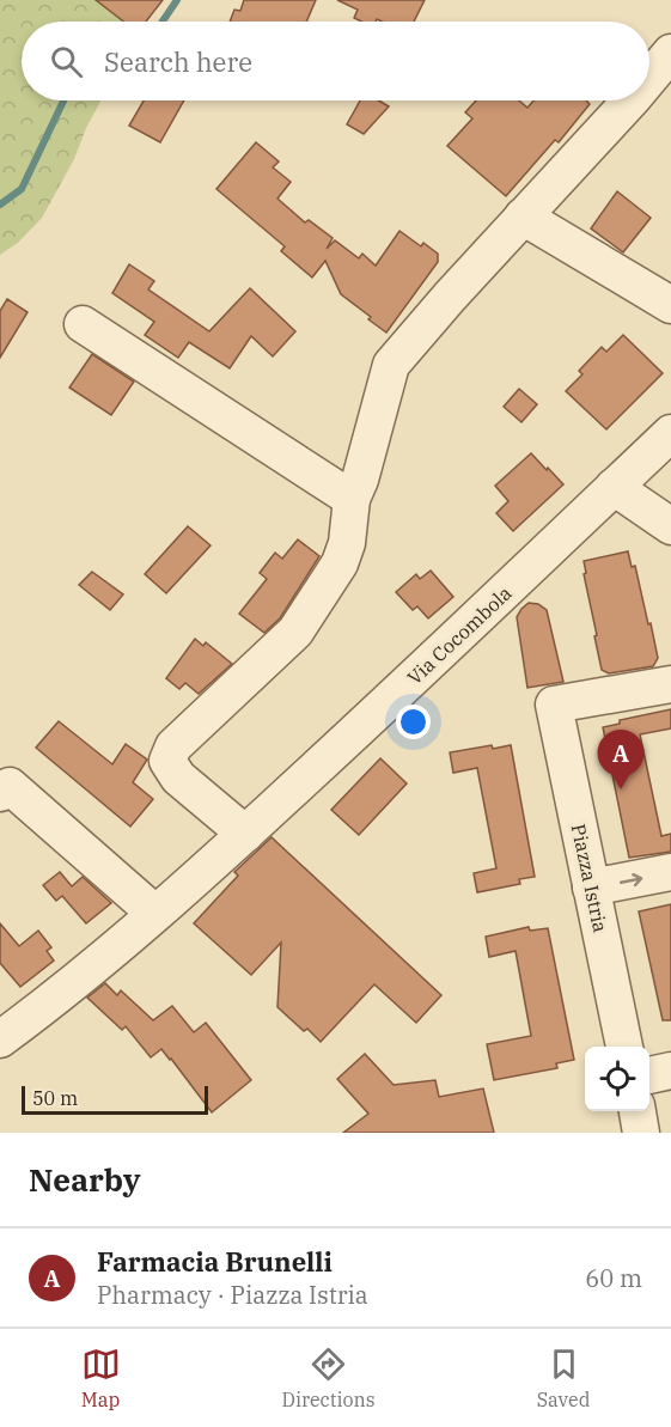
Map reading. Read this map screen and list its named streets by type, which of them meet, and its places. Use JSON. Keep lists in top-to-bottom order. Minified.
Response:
{"streets":{"street":["Via Cocombola","Piazza Istria"]},"scale_bar":"50 m","page":{"search":"Search here","pins":"A","scale":"50 m","heading":"Nearby","list":[{"mark":"A","name":"Farmacia Brunelli","note":"Pharmacy · Piazza Istria","value":"60 m"}],"nav":["Map","Directions","Saved"]}}
